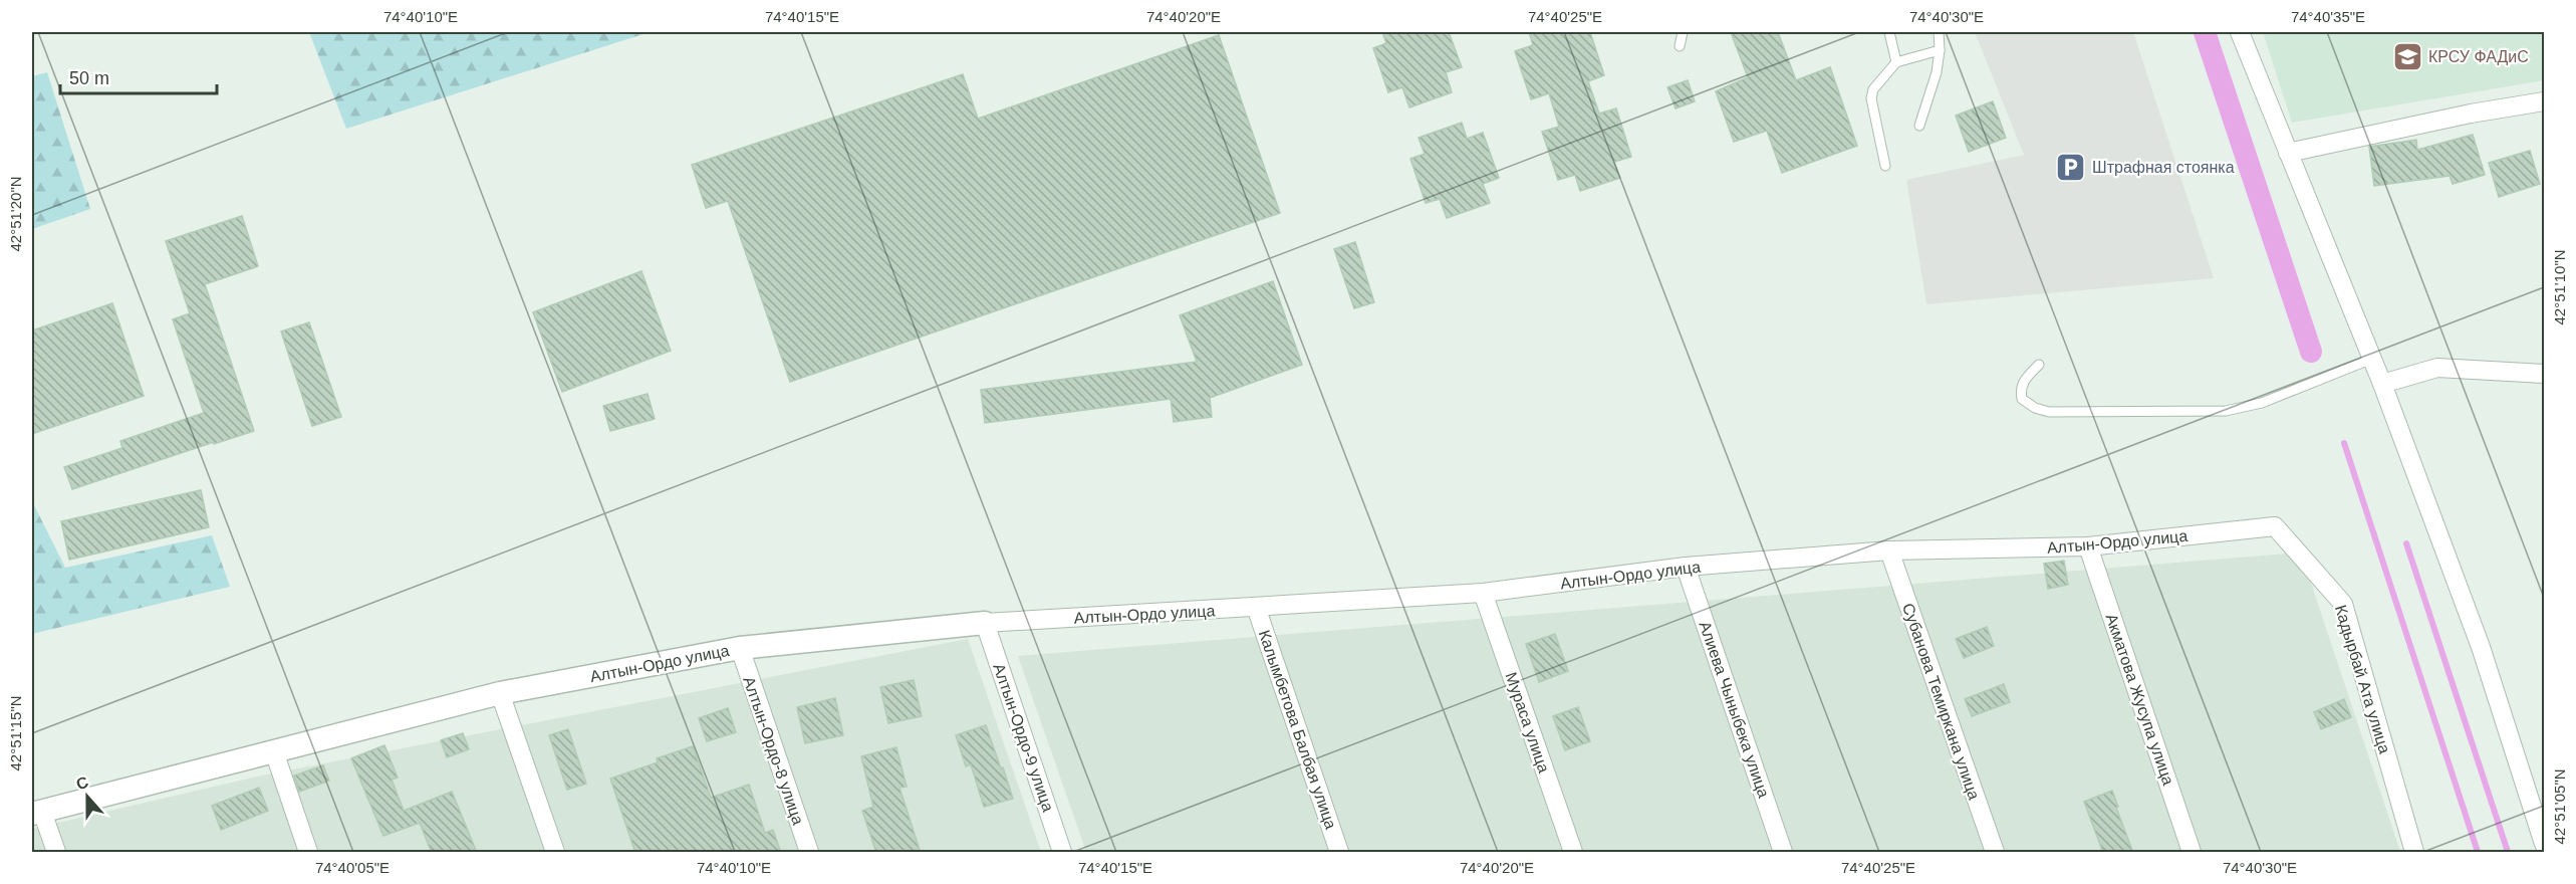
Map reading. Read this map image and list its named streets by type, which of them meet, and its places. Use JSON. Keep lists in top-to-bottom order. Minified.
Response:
{"streets":{"street":["Алтын-Ордо улица","Кадырбай Ата улица","Акматова Жусупа улица","Субанова Темиркана улица","Алиева Чыныбека улица","Мураса улица","Калымбетова Балбая улица","Алтын-Ордо-9 улица","Алтын-Ордо-8 улица"]},"crossings":[["Алтын-Ордо улица","Кадырбай Ата улица"],["Алтын-Ордо улица","Акматова Жусупа улица"],["Алтын-Ордо улица","Субанова Темиркана улица"],["Алтын-Ордо улица","Алиева Чыныбека улица"],["Алтын-Ордо улица","Мураса улица"],["Алтын-Ордо улица","Калымбетова Балбая улица"],["Алтын-Ордо улица","Алтын-Ордо-9 улица"],["Алтын-Ордо улица","Алтын-Ордо-8 улица"]],"places":{"school or university":["КРСУ ФАДиС"],"parking":["Штрафная стоянка"]},"scale_bar":"50 m","north":"top","coordinates":["74°40'10\"E","74°40'15\"E","74°40'20\"E","74°40'25\"E","74°40'30\"E","74°40'35\"E","42°51'20\"N","42°51'10\"N","42°51'15\"N","42°51'05\"N","74°40'05\"E"]}
